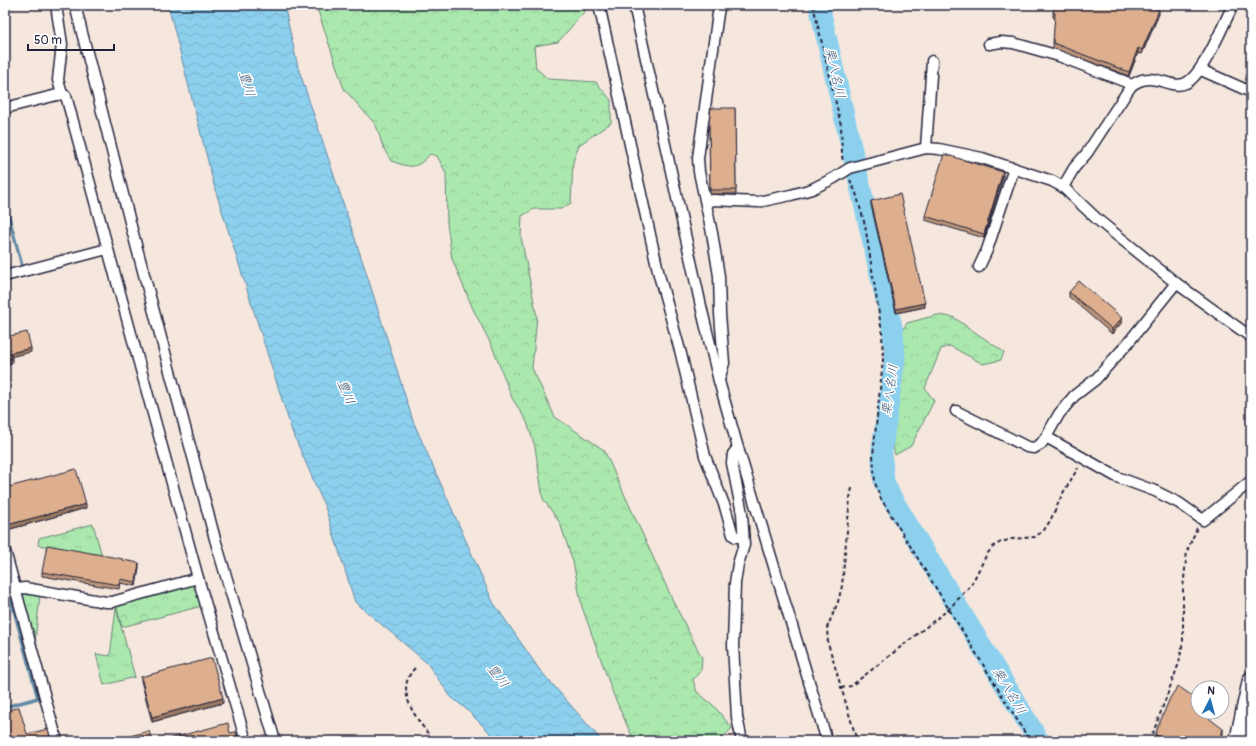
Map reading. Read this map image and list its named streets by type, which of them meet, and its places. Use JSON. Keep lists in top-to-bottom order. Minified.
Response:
{"water":["栗八名川","豊川"],"scale_bar":"50 m","north":"top"}
